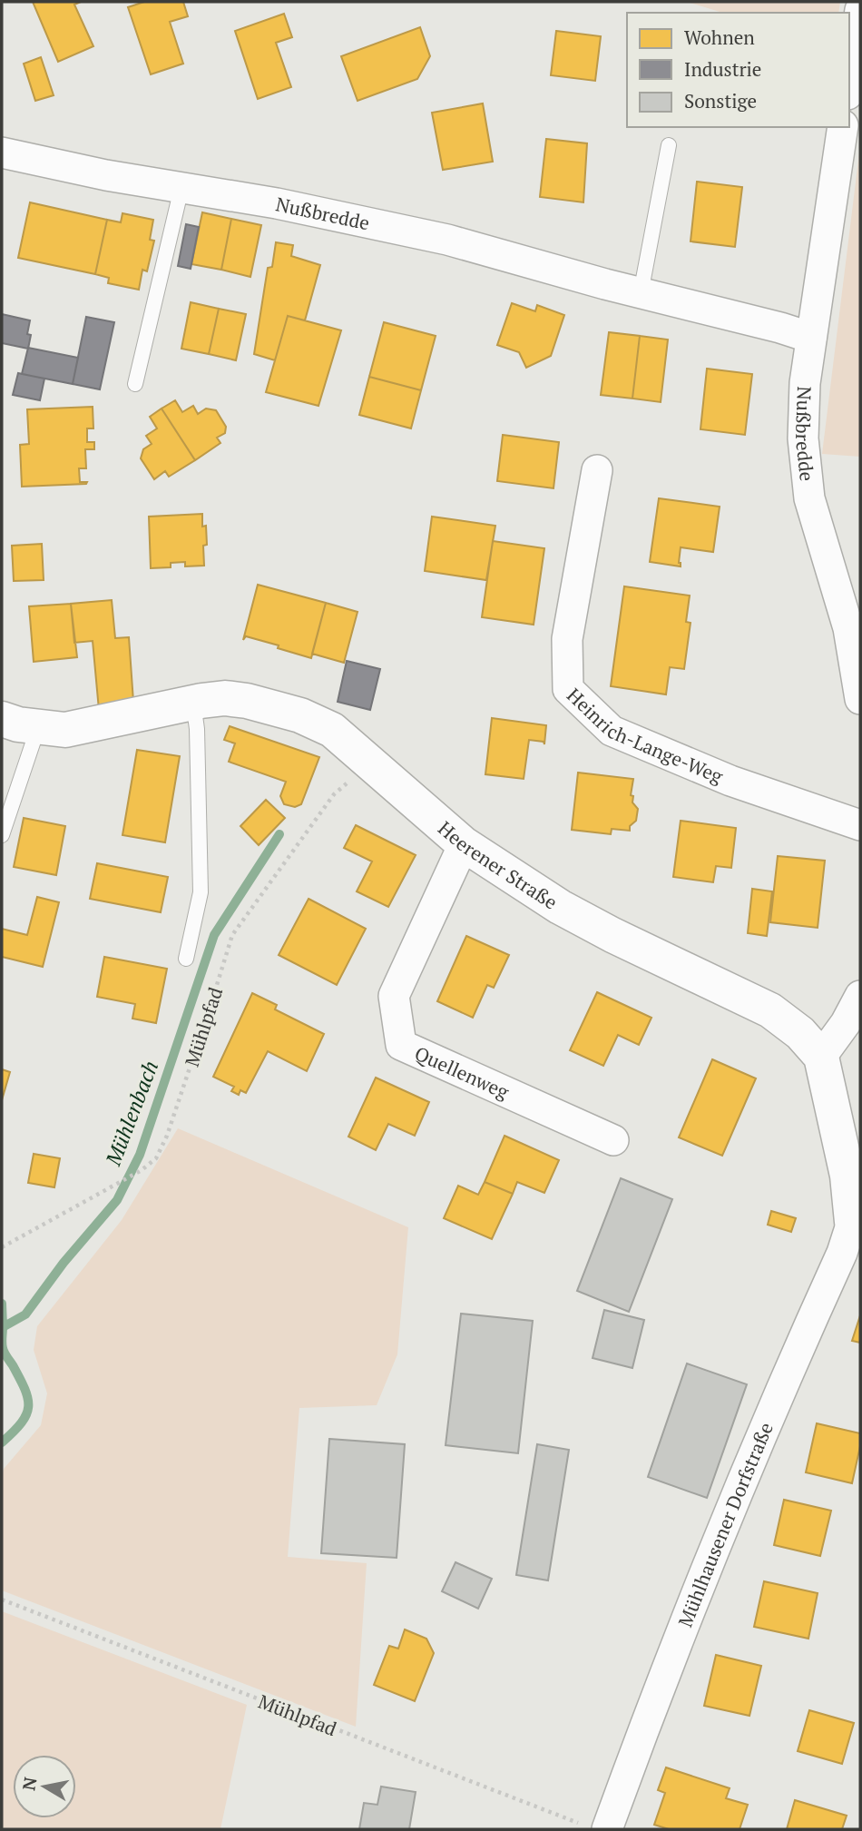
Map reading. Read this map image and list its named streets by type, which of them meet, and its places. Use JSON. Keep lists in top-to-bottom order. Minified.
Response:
{"streets":{"street":["Nußbredde","Heinrich-Lange-Weg","Heerener Straße","Quellenweg","Mühlhausener Dorfstraße"],"path":["Mühlpfad"]},"crossings":[["Heerener Straße","Mühlpfad"],["Heerener Straße","Quellenweg"],["Mühlpfad","Mühlhausener Dorfstraße"]],"water":["Mühlenbach"],"legend":["Wohnen","Industrie","Sonstige"],"north":"left"}
